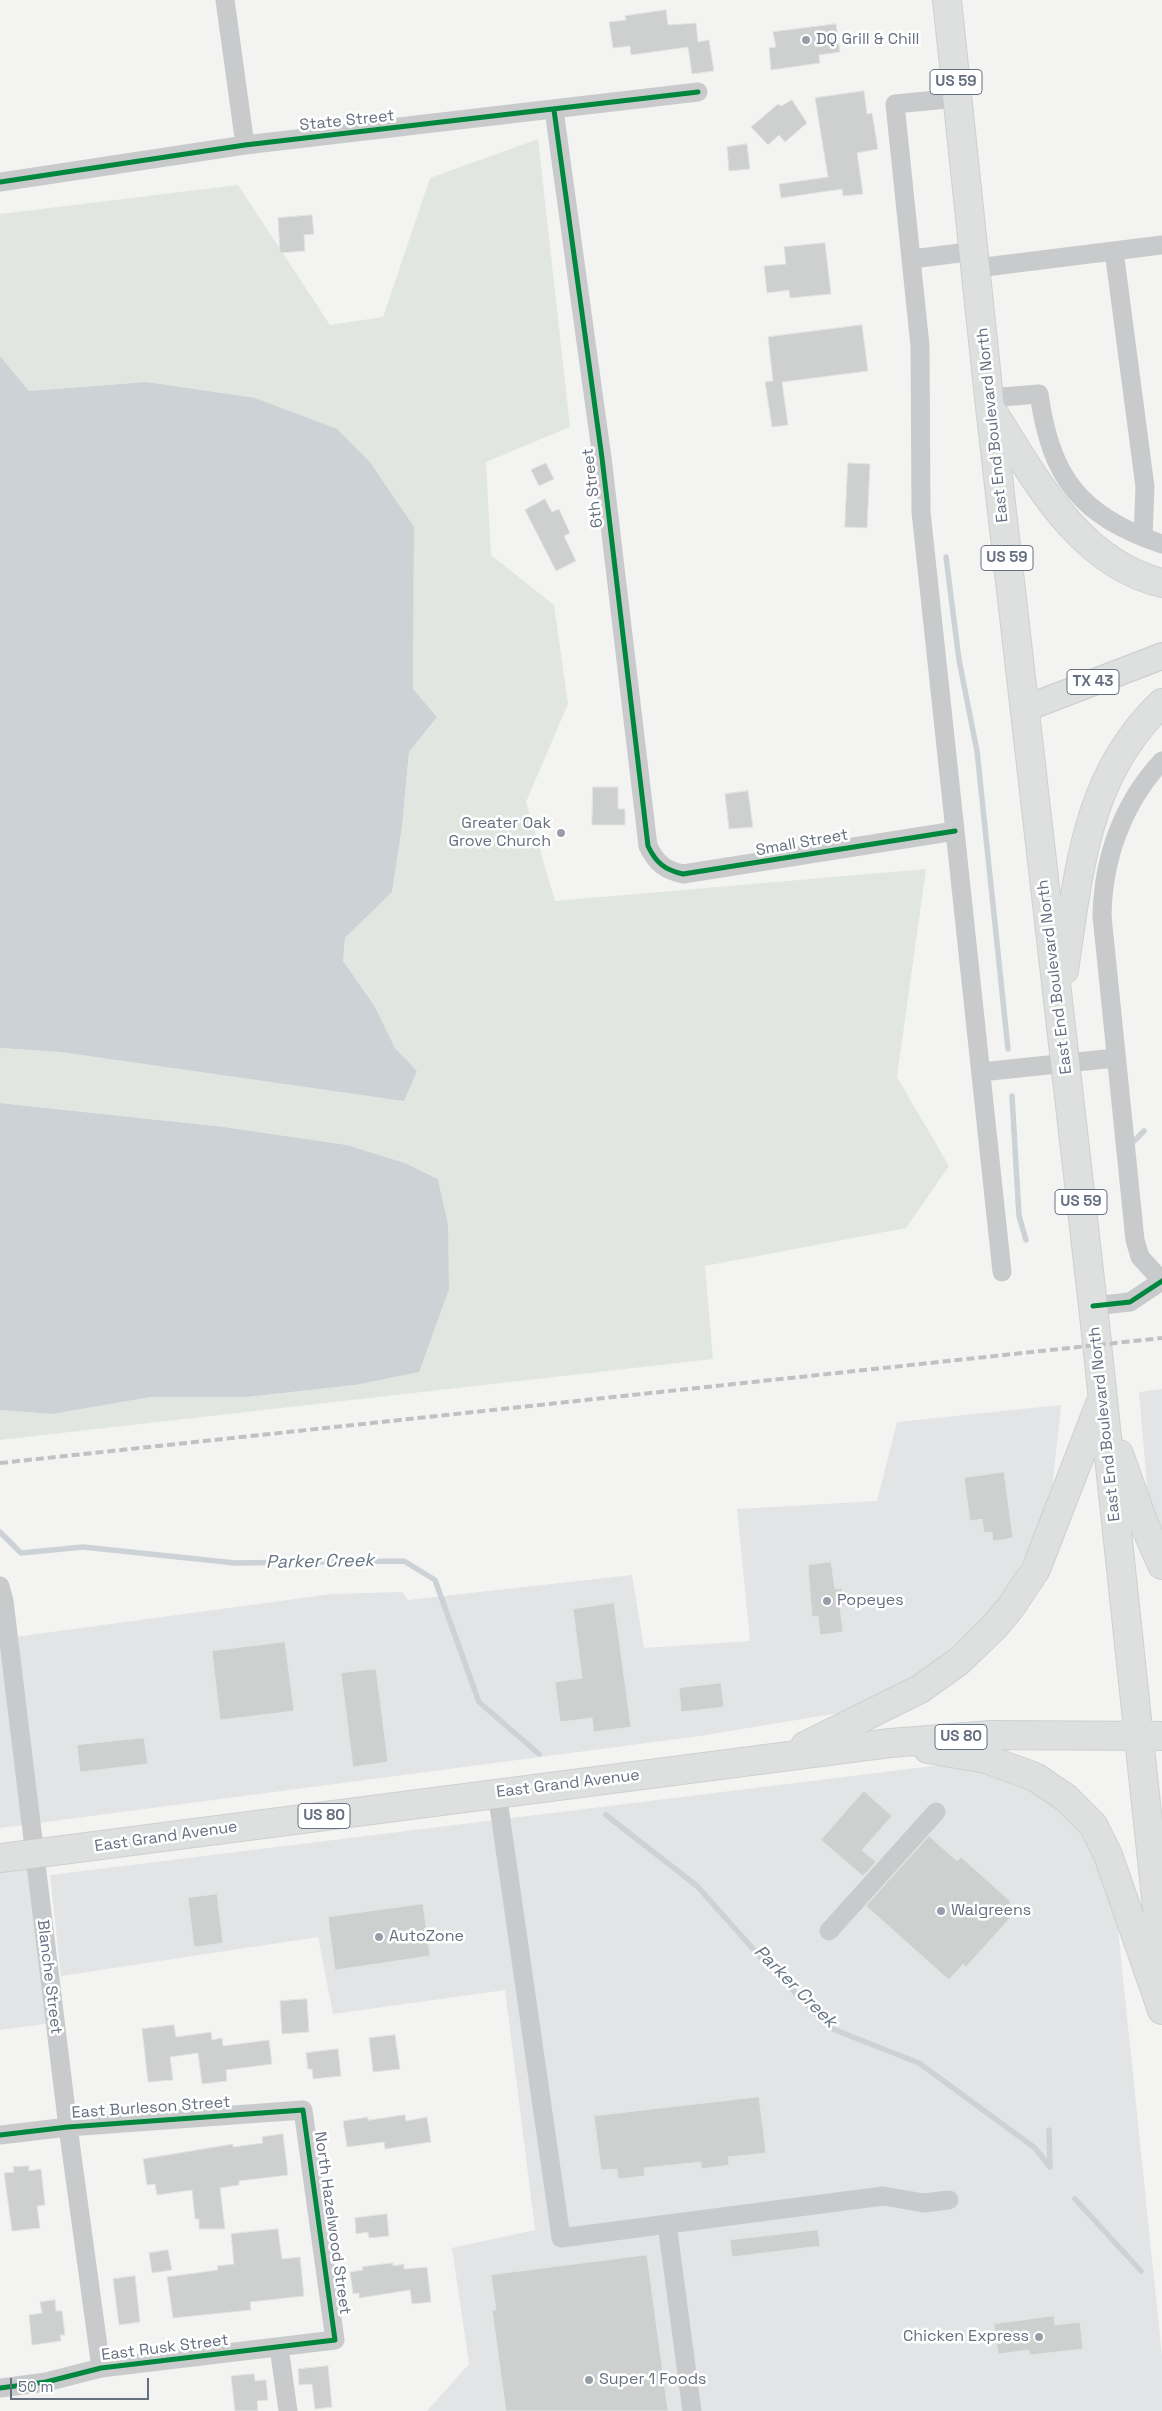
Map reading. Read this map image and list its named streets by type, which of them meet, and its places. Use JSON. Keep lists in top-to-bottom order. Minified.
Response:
{"streets":{"highway":["US 59","East End Boulevard North","US 80","East Grand Avenue"],"main road":["TX 43"],"street":["State Street","6th Street","Small Street","Blanche Street","East Burleson Street","North Hazelwood Street","East Rusk Street"]},"crossings":[["State Street","6th Street"],["East End Boulevard North","TX 43"],["East End Boulevard North","East Grand Avenue"],["6th Street","Small Street"],["East Grand Avenue","Blanche Street"],["Blanche Street","East Burleson Street"],["Blanche Street","East Rusk Street"],["East Burleson Street","North Hazelwood Street"],["North Hazelwood Street","East Rusk Street"]],"water":["Parker Creek"],"places":["DQ Grill & Chill","Greater Oak Grove Church","Popeyes","Walgreens","AutoZone","Chicken Express","Super 1 Foods"],"scale_bar":"50 m"}
